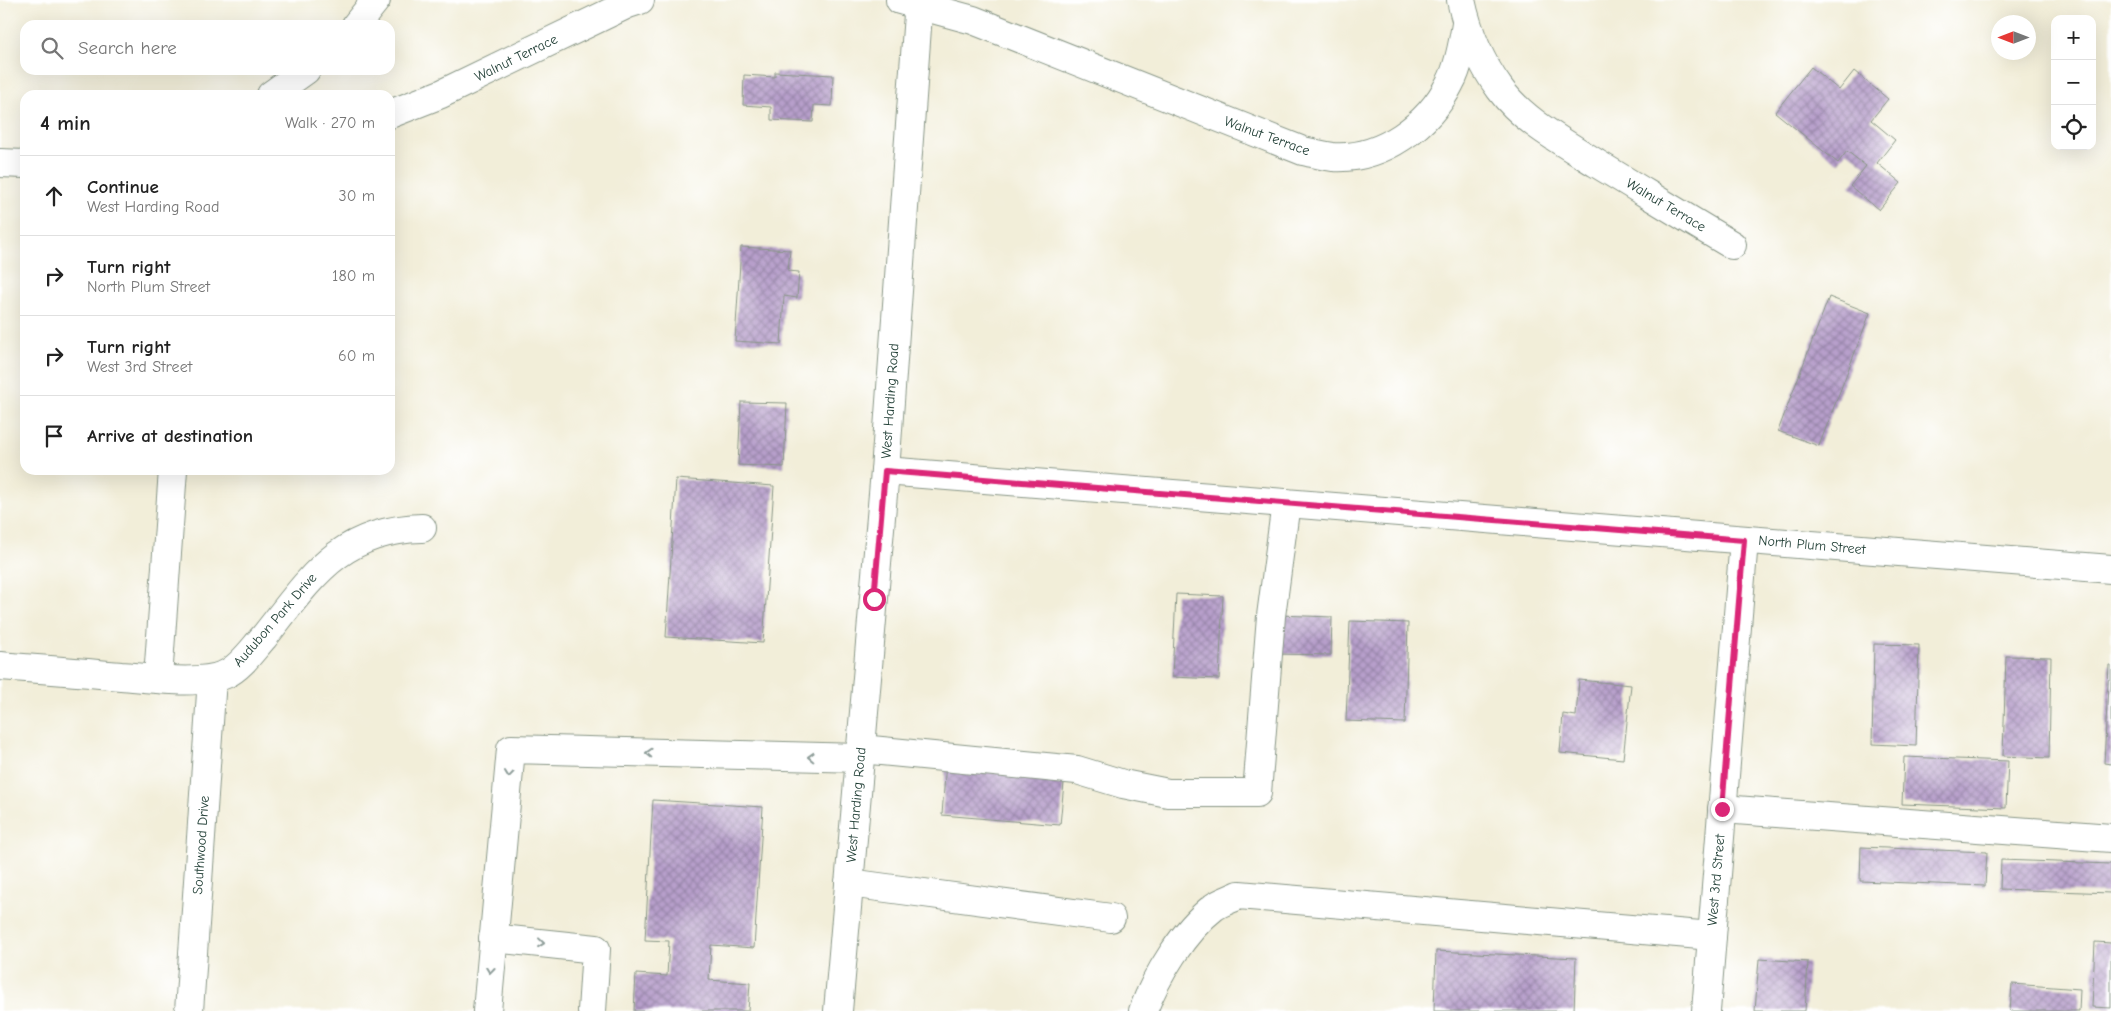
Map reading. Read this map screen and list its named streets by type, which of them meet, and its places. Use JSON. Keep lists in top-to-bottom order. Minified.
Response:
{"streets":{"street":["Walnut Terrace","West Harding Road","North Plum Street","Audubon Park Drive","Southwood Drive","West 3rd Street"]},"crossings":[["Walnut Terrace","West Harding Road"],["West Harding Road","North Plum Street"],["North Plum Street","West 3rd Street"],["Audubon Park Drive","Southwood Drive"]],"north":"left","page":{"map_buttons":["+","−"],"search":"Search here","heading":["4 min","Walk · 270 m"],"list":[["Continue","West Harding Road","30 m"],["Turn right","North Plum Street","180 m"],["Turn right","West 3rd Street","60 m"],"Arrive at destination"]}}
